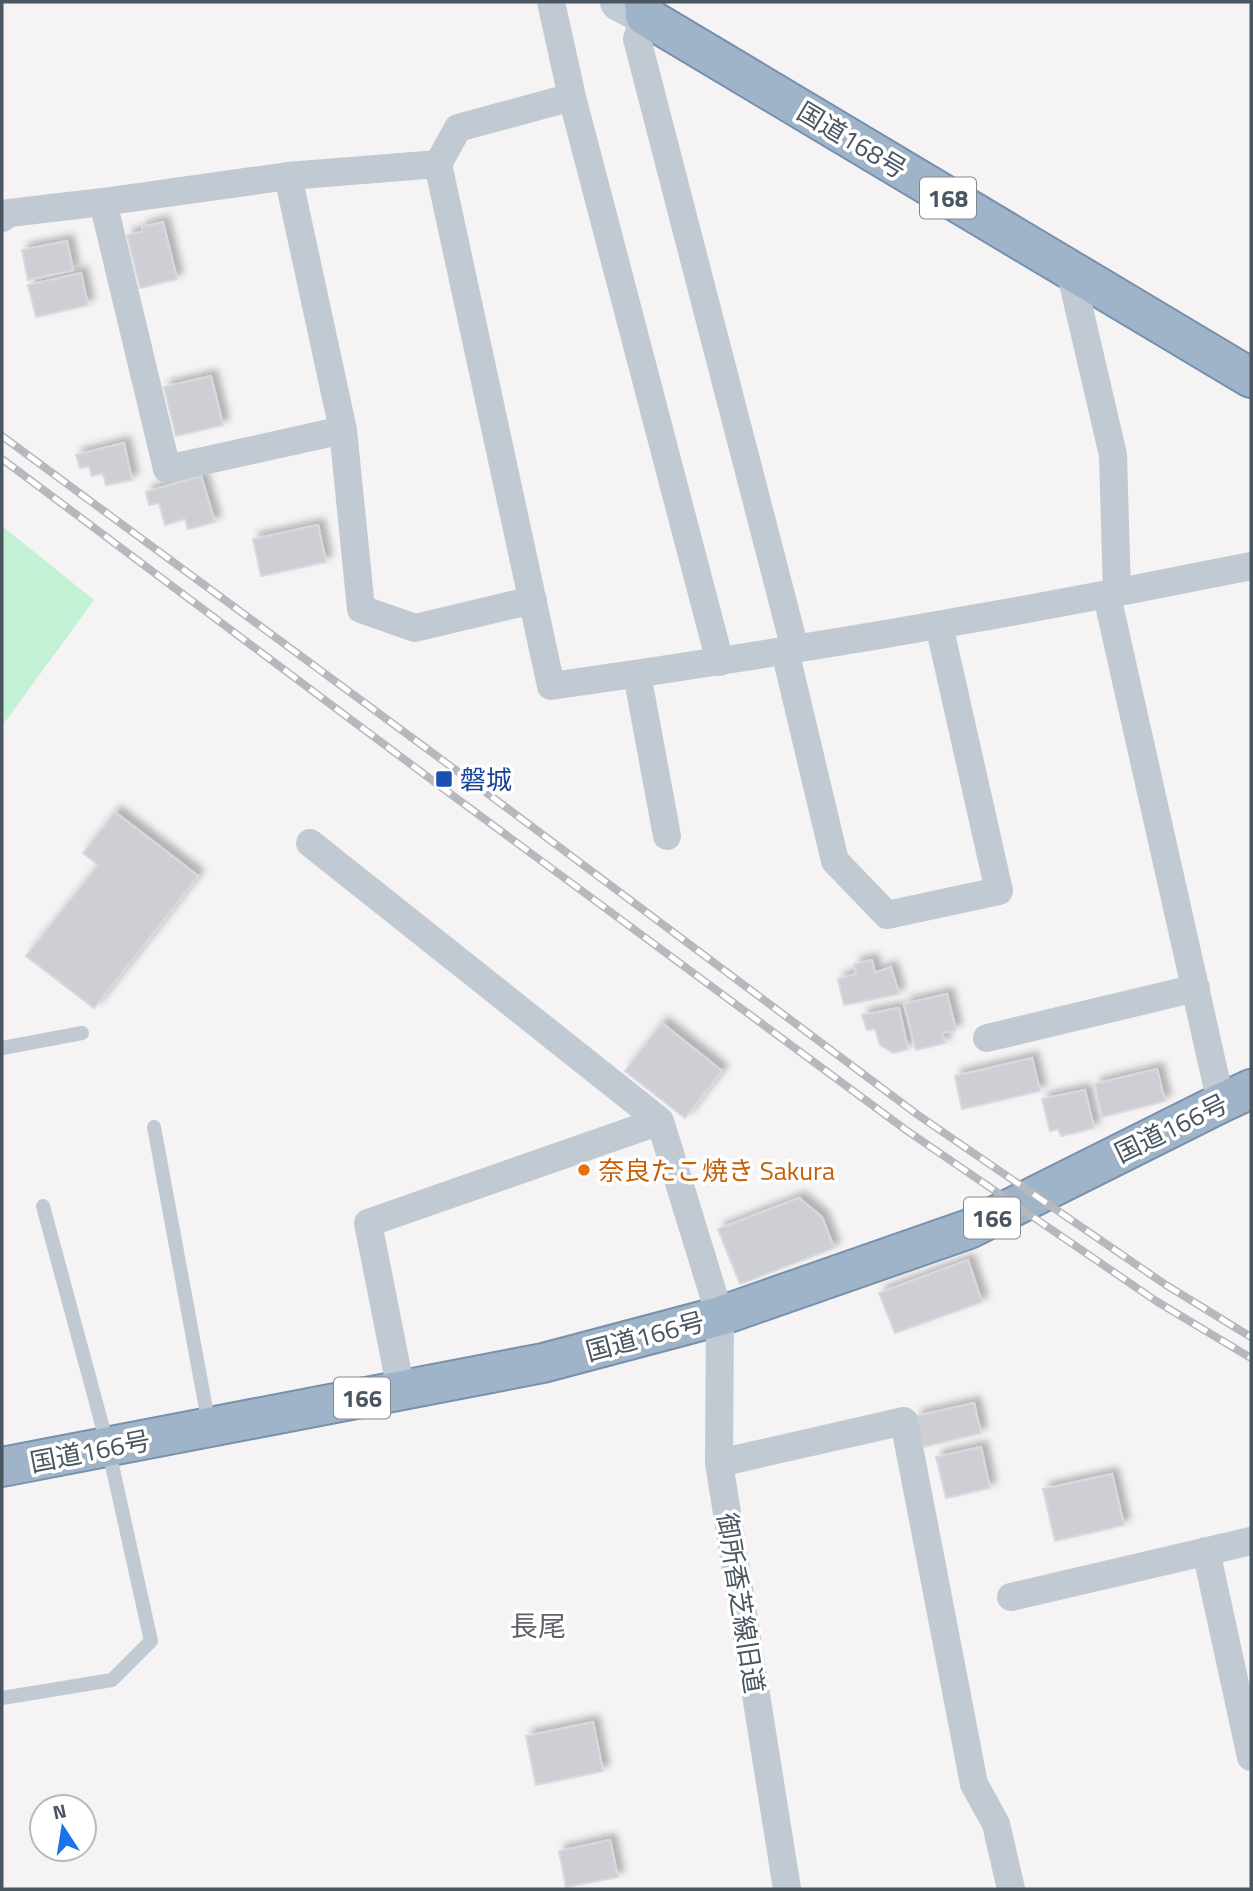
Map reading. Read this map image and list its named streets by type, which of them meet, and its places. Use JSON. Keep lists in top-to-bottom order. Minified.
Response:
{"streets":{"highway":["国道168号","168","国道166号","166"],"street":["御所香芝線旧道"]},"crossings":[["国道166号","御所香芝線旧道"]],"districts":["長尾"],"places":{"transit":["磐城"],"other":["奈良たこ焼き Sakura"]},"north":"top"}
